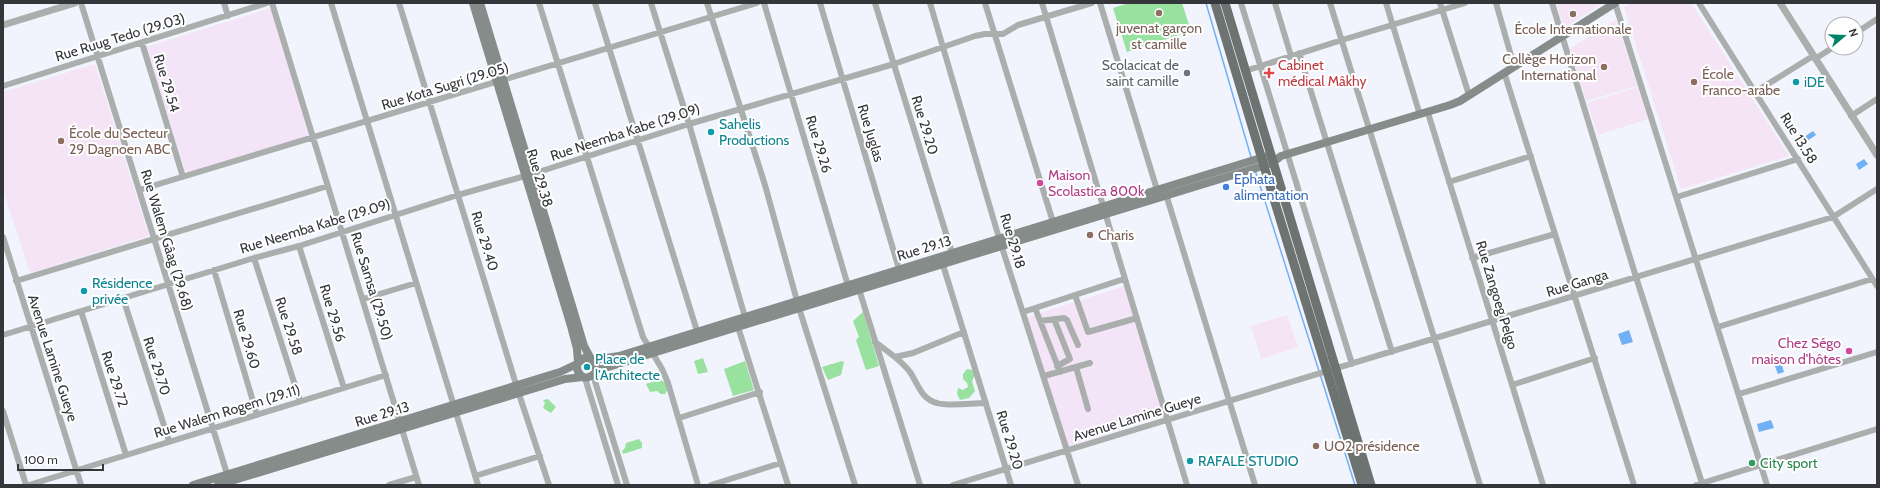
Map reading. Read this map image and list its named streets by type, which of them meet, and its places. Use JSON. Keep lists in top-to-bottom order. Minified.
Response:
{"streets":{"main road":["Rue 29.38","Rue 29.13"],"street":["Rue Ruug Tedo (29.03)","Rue 29.54","Rue Kota Sugri (29.05)","Rue 29.20","Rue Neemba Kabe (29.09)","Rue Juglas","Rue 13.58","Rue 29.26","Rue Walem Gâag (29.68)","Rue 29.40","Rue 29.18","Rue Ganga","Rue Samsa (29.50)","Rue Zangoeg Pelgo","Rue 29.56","Rue 29.58","Rue 29.60","Avenue Lamine Gueye","Rue 29.70","Rue 29.72","Rue Walem Rogem (29.11)"]},"crossings":[["Rue Ruug Tedo (29.03)","Rue 29.54"],["Rue Ruug Tedo (29.03)","Rue Walem Gâag (29.68)"],["Rue 29.54","Rue Kota Sugri (29.05)"],["Rue Kota Sugri (29.05)","Rue 29.38"],["Rue Kota Sugri (29.05)","Rue Walem Gâag (29.68)"],["Rue Kota Sugri (29.05)","Rue 29.40"],["Rue Kota Sugri (29.05)","Rue Samsa (29.50)"],["Rue 29.20","Rue Neemba Kabe (29.09)"],["Rue 29.20","Rue 29.13"],["Rue 29.20","Avenue Lamine Gueye"],["Rue Neemba Kabe (29.09)","Rue Juglas"],["Rue Neemba Kabe (29.09)","Rue 29.26"],["Rue Neemba Kabe (29.09)","Rue 29.38"],["Rue Neemba Kabe (29.09)","Rue Walem Gâag (29.68)"],["Rue Neemba Kabe (29.09)","Rue 29.40"],["Rue Neemba Kabe (29.09)","Rue 29.18"],["Rue Neemba Kabe (29.09)","Rue Samsa (29.50)"],["Rue Neemba Kabe (29.09)","Rue 29.56"],["Rue Neemba Kabe (29.09)","Rue 29.58"],["Rue Neemba Kabe (29.09)","Rue 29.60"],["Rue Neemba Kabe (29.09)","Avenue Lamine Gueye"],["Rue Neemba Kabe (29.09)","Rue 29.70"],["Rue Neemba Kabe (29.09)","Rue 29.72"],["Rue Juglas","Rue 29.13"],["Rue 13.58","Rue Ganga"],["Rue 29.26","Rue 29.13"],["Rue 29.38","Rue 29.13"],["Rue Walem Gâag (29.68)","Rue 29.13"],["Rue Walem Gâag (29.68)","Rue Walem Rogem (29.11)"],["Rue 29.40","Rue 29.13"],["Rue 29.18","Rue 29.13"],["Rue 29.18","Avenue Lamine Gueye"],["Rue 29.13","Rue Samsa (29.50)"],["Rue Ganga","Rue Zangoeg Pelgo"],["Rue Ganga","Avenue Lamine Gueye"],["Rue Samsa (29.50)","Rue Walem Rogem (29.11)"],["Rue 29.56","Rue Walem Rogem (29.11)"],["Rue 29.58","Rue Walem Rogem (29.11)"],["Rue 29.60","Rue Walem Rogem (29.11)"],["Avenue Lamine Gueye","Rue Walem Rogem (29.11)"],["Rue 29.70","Rue Walem Rogem (29.11)"],["Rue 29.72","Rue Walem Rogem (29.11)"]],"places":{"other":["juvenat garçon st camille","École Internationale","Collège Horizon International","Scolacicat de saint camille","École Franco-arabe","iDE","Sahelis Productions","École du Secteur 29 Dagnoen ABC","Maison Scolastica 800k","Ephata alimentation","Charis","Résidence privée","Chez Ségo maison d'hôtes","Place de l’Architecte","UO2 présidence","RAFALE STUDIO","City sport"],"health":["Cabinet médical Mâkhy"]},"scale_bar":"100 m","north":"right"}
